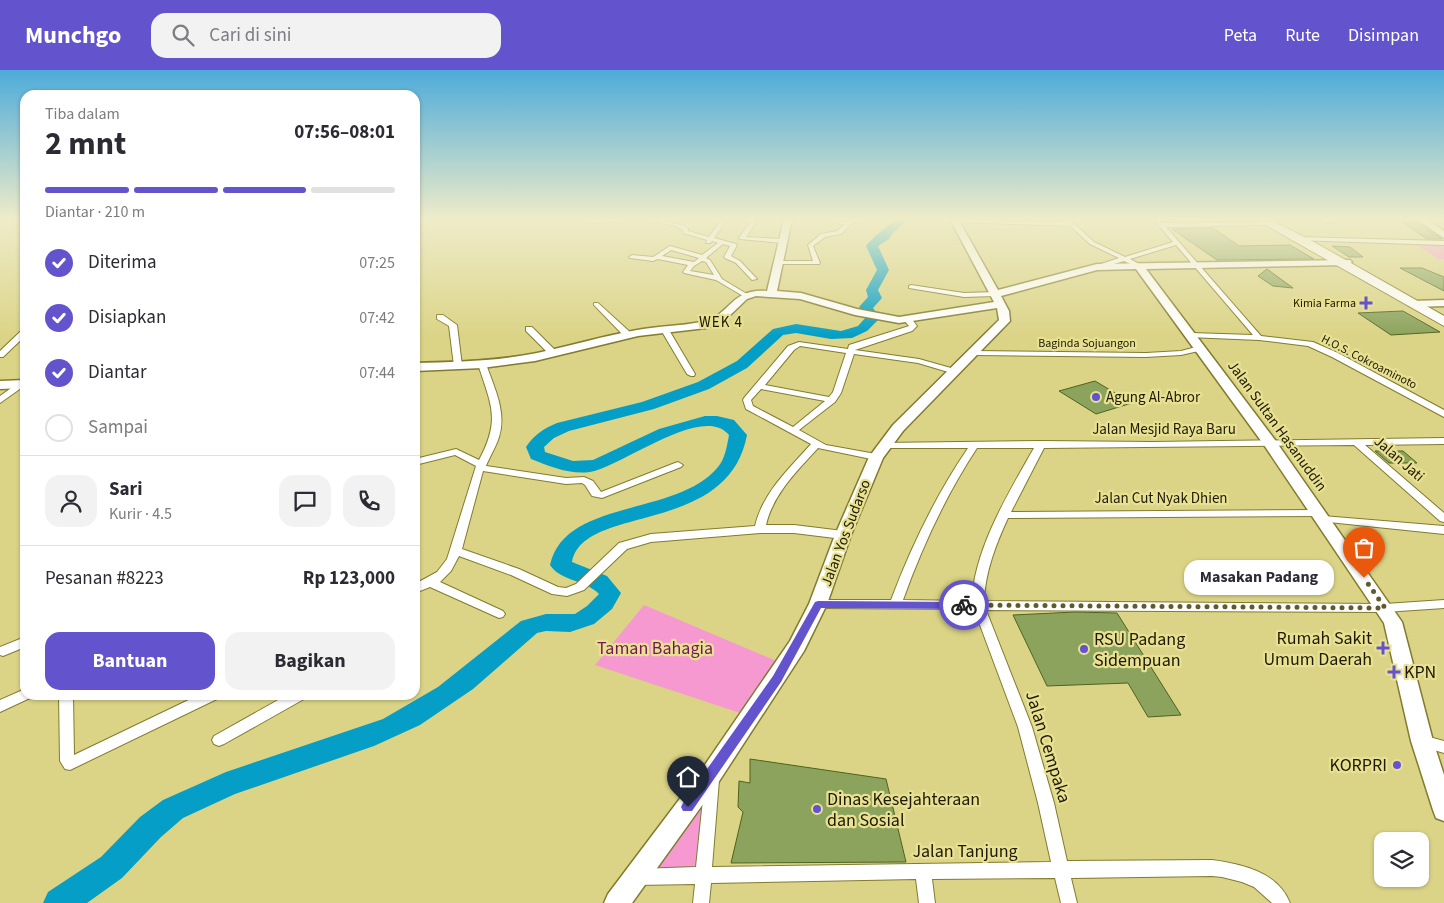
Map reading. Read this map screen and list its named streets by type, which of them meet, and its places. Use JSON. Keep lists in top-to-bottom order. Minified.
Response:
{"streets":{"street":["Baginda Sojuangon","H.O.S. Cokroaminoto","Jalan Sultan Hasanuddin","Jalan Mesjid Raya Baru","Jalan Jati","Jalan Cut Nyak Dhien","Jalan Yos Sudarso","Jalan Cempaka","Jalan Tanjung"]},"crossings":[["Baginda Sojuangon","Jalan Sultan Hasanuddin"],["Baginda Sojuangon","Jalan Yos Sudarso"],["H.O.S. Cokroaminoto","Jalan Sultan Hasanuddin"],["Jalan Sultan Hasanuddin","Jalan Mesjid Raya Baru"],["Jalan Sultan Hasanuddin","Jalan Cut Nyak Dhien"],["Jalan Mesjid Raya Baru","Jalan Jati"],["Jalan Mesjid Raya Baru","Jalan Yos Sudarso"],["Jalan Yos Sudarso","Jalan Tanjung"],["Jalan Cempaka","Jalan Tanjung"]],"districts":["WEK 4"],"parks":["Taman Bahagia"],"places":{"health":["Kimia Farma","Rumah Sakit Umum Daerah","KPN"],"other":["Agung Al-Abror","Masakan Padang","RSU Padang Sidempuan","KORPRI","Dinas Kesejahteraan dan Sosial"]},"page":{"header":"Munchgo","search":"Cari di sini","nav":["Peta","Rute","Disimpan"],"heading":["2 mnt","Tiba dalam","07:56–08:01"],"panel":["Sari","Kurir · 4.5","Pesanan #8223","Rp 123,000"],"bar":"Diantar · 210 m","list":[["Diterima","07:25"],["Disiapkan","07:42"],["Diantar","07:44"],"Sampai"],"bubble":"Masakan Padang","buttons":["Bantuan","Bagikan"]}}
